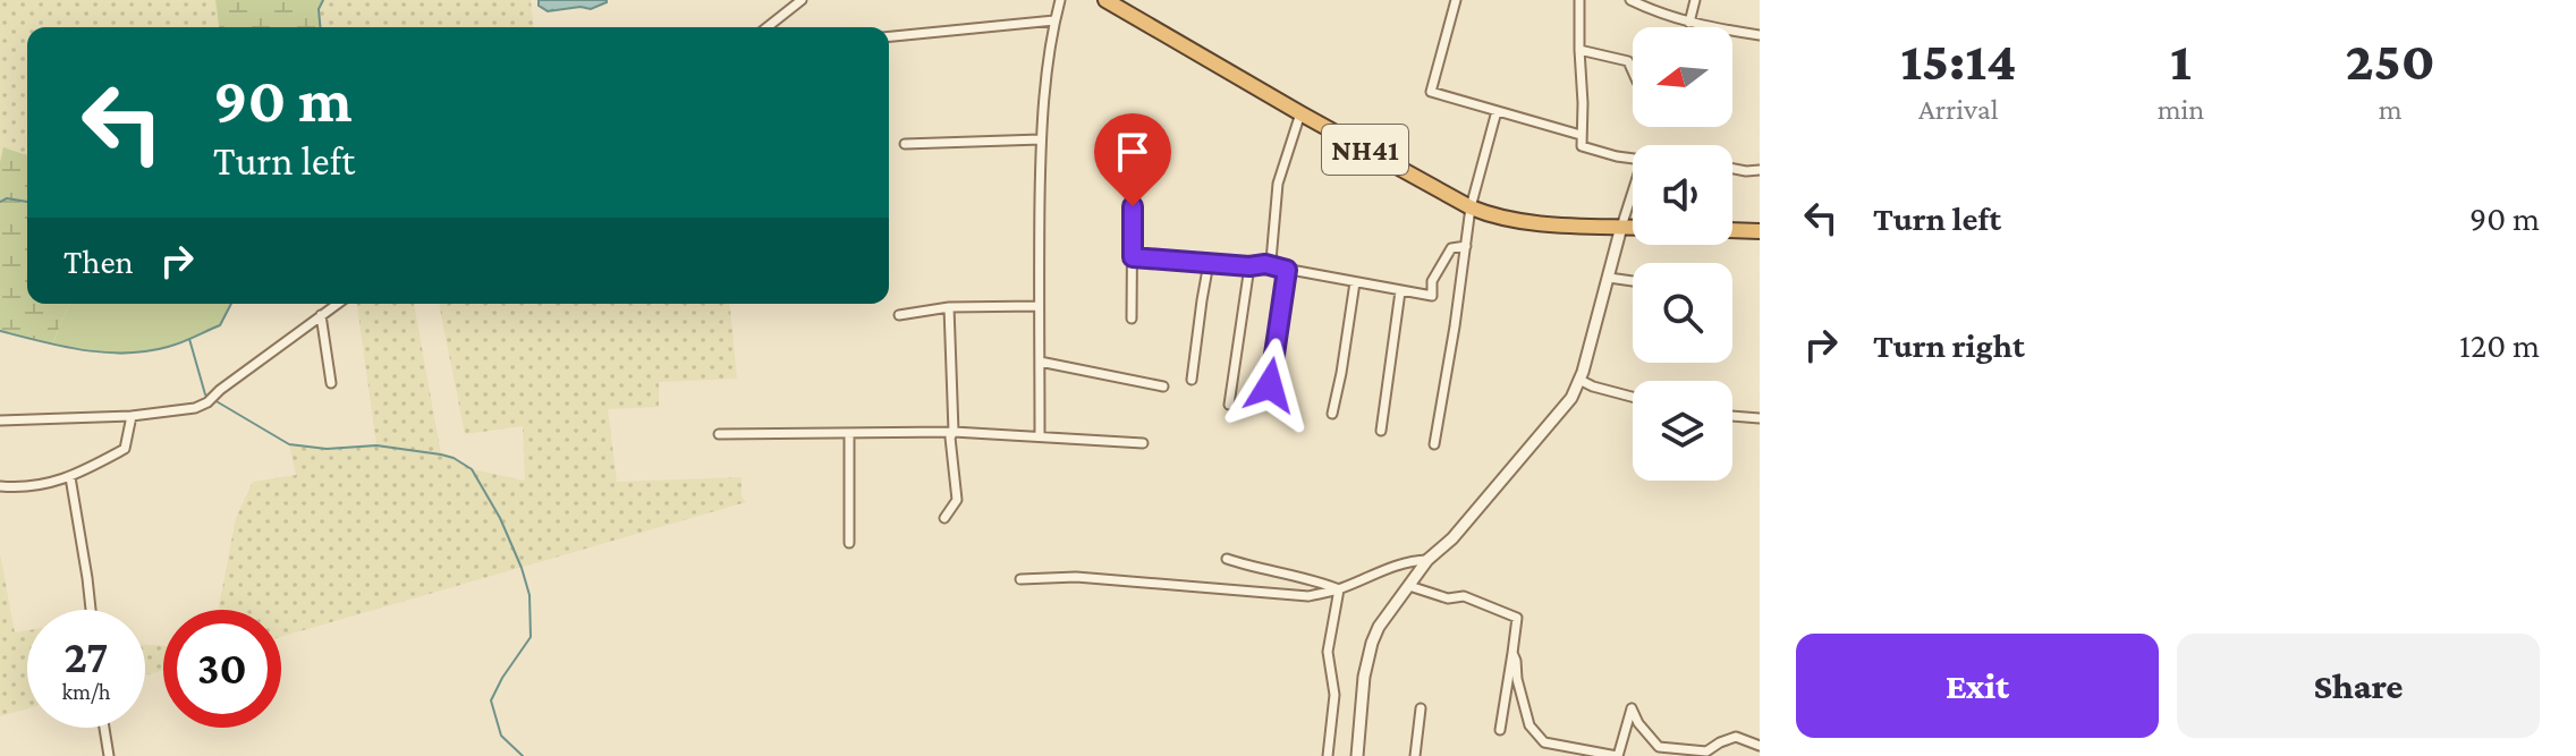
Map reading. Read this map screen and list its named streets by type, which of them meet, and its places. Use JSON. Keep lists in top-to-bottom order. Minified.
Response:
{"streets":{"highway":["NH41"]},"north":"left","page":{"eta":["15:14","Arrival","1","min","250","m"],"turn":["90 m","Turn left"],"list":[{"name":"Turn left","value":"90 m"},{"name":"Turn right","value":"120 m"}],"then":"Then","speed":"27 km/h","limit":"30","buttons":["Exit","Share"]}}
